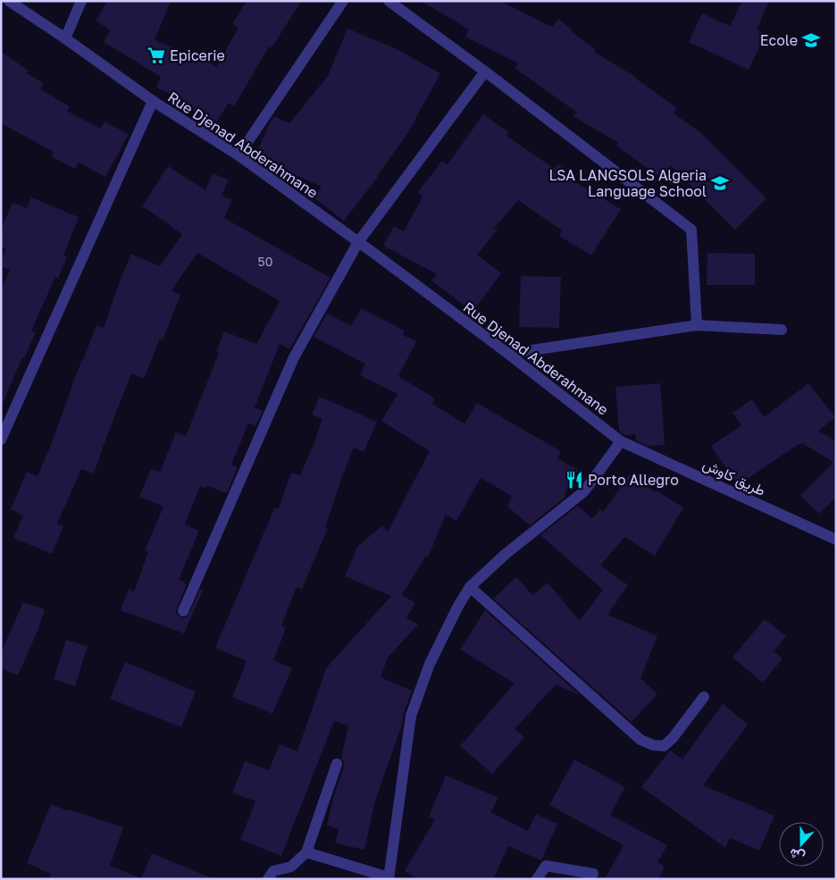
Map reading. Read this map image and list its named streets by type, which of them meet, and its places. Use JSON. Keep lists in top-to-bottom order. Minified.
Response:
{"streets":{"street":["Rue Djenad Abderahmane","طريق كاوش"]},"crossings":[["Rue Djenad Abderahmane","طريق كاوش"]],"places":{"school or university":["Ecole","LSA LANGSOLS Algeria Language School"],"supermarket":["Epicerie"],"restaurant":["Porto Allegro"]},"house_numbers":["50"],"north":"bottom"}
